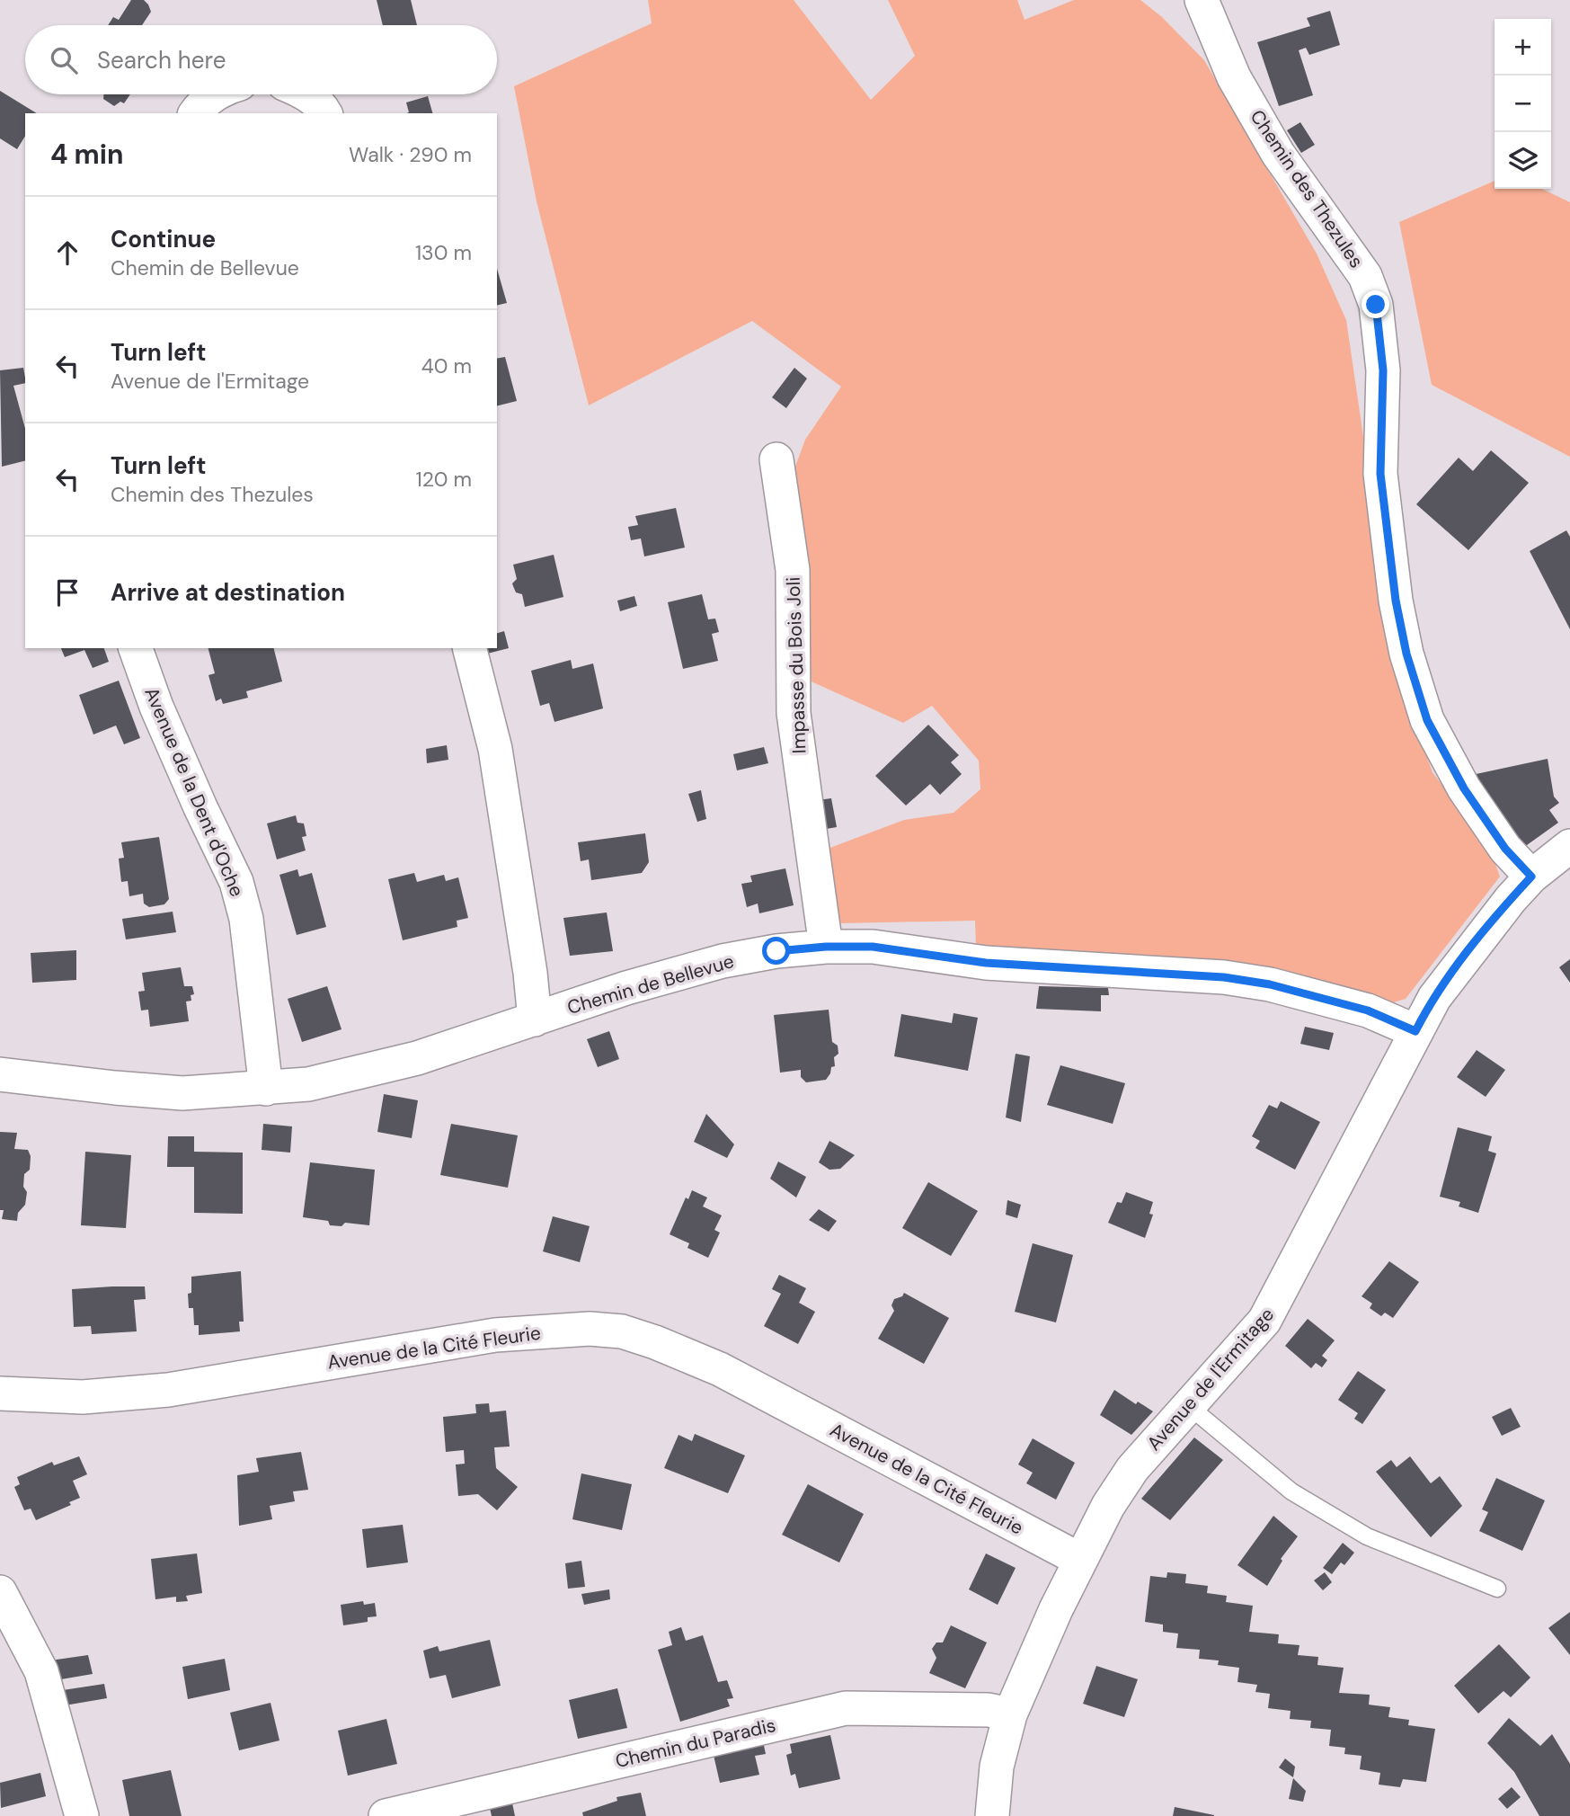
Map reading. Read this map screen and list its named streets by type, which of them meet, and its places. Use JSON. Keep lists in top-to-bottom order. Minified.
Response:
{"streets":{"street":["Chemin des Thezules","Impasse du Bois Joli","Avenue de la Dent d'Oche","Chemin de Bellevue","Avenue de la Cité Fleurie","Avenue de l'Ermitage","Chemin du Paradis"]},"crossings":[["Chemin des Thezules","Avenue de l'Ermitage"],["Impasse du Bois Joli","Chemin de Bellevue"],["Avenue de la Dent d'Oche","Chemin de Bellevue"],["Chemin de Bellevue","Avenue de l'Ermitage"],["Avenue de la Cité Fleurie","Avenue de l'Ermitage"],["Avenue de l'Ermitage","Chemin du Paradis"]],"page":{"map_buttons":["+","−"],"search":"Search here","heading":["4 min","Walk · 290 m"],"list":[["Continue","Chemin de Bellevue","130 m"],["Turn left","Avenue de l'Ermitage","40 m"],["Turn left","Chemin des Thezules","120 m"],"Arrive at destination"]}}
